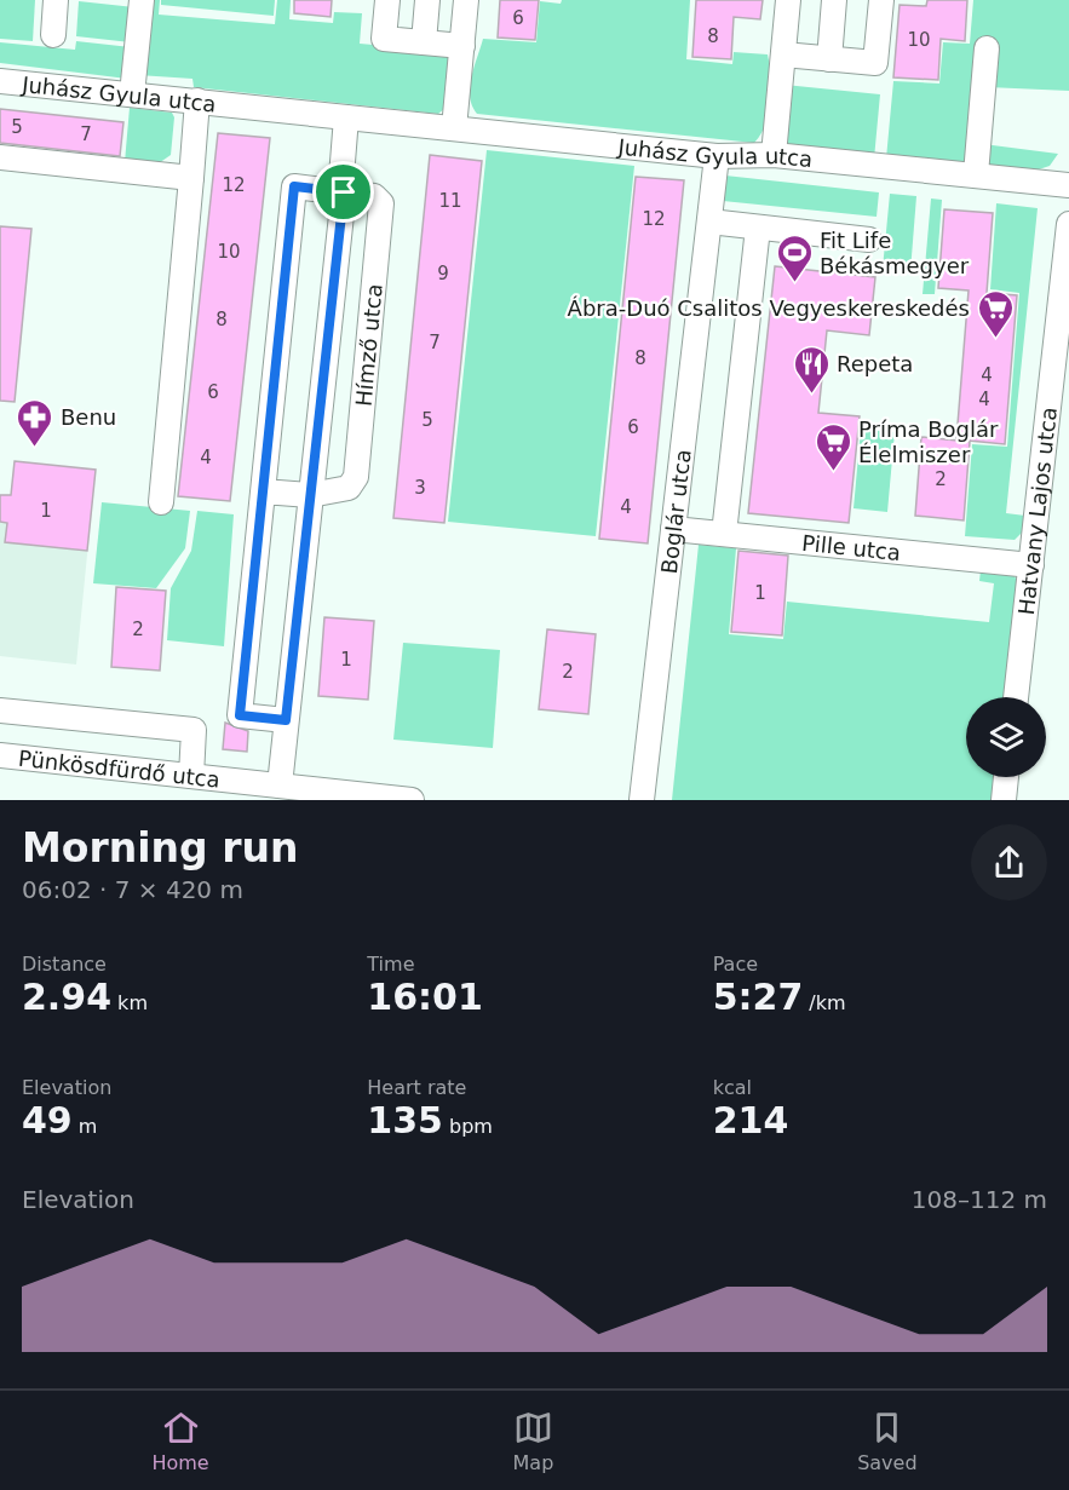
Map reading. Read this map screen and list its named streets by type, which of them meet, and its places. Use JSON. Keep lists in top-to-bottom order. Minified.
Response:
{"streets":{"street":["Juhász Gyula utca","Hímző utca","Boglár utca","Hatvany Lajos utca","Pille utca","Pünkösdfürdő utca"]},"crossings":[["Juhász Gyula utca","Hímző utca"],["Juhász Gyula utca","Boglár utca"],["Hímző utca","Pünkösdfürdő utca"],["Boglár utca","Pille utca"],["Hatvany Lajos utca","Pille utca"]],"places":{"sports":["Fit Life Békásmegyer"],"supermarket":["Ábra-Duó Csalitos Vegyeskereskedés","Príma Boglár Élelmiszer"],"restaurant":["Repeta"],"pharmacy":["Benu"]},"house_numbers":["6","8","10","5","7","12","11","12","10","9","8","7","8","4","6","4","5","6","4","2","3","4","1","1","2","1","2"],"page":{"heading":["Morning run","06:02 · 7 × 420 m"],"stats":[["Distance","2.94 km"],["Time","16:01"],["Pace","5:27 /km"],["Elevation","49 m"],["Heart rate","135 bpm"],["kcal","214"]],"chart":["Elevation","108–112 m"],"tabs":["Home","Map","Saved"]}}
